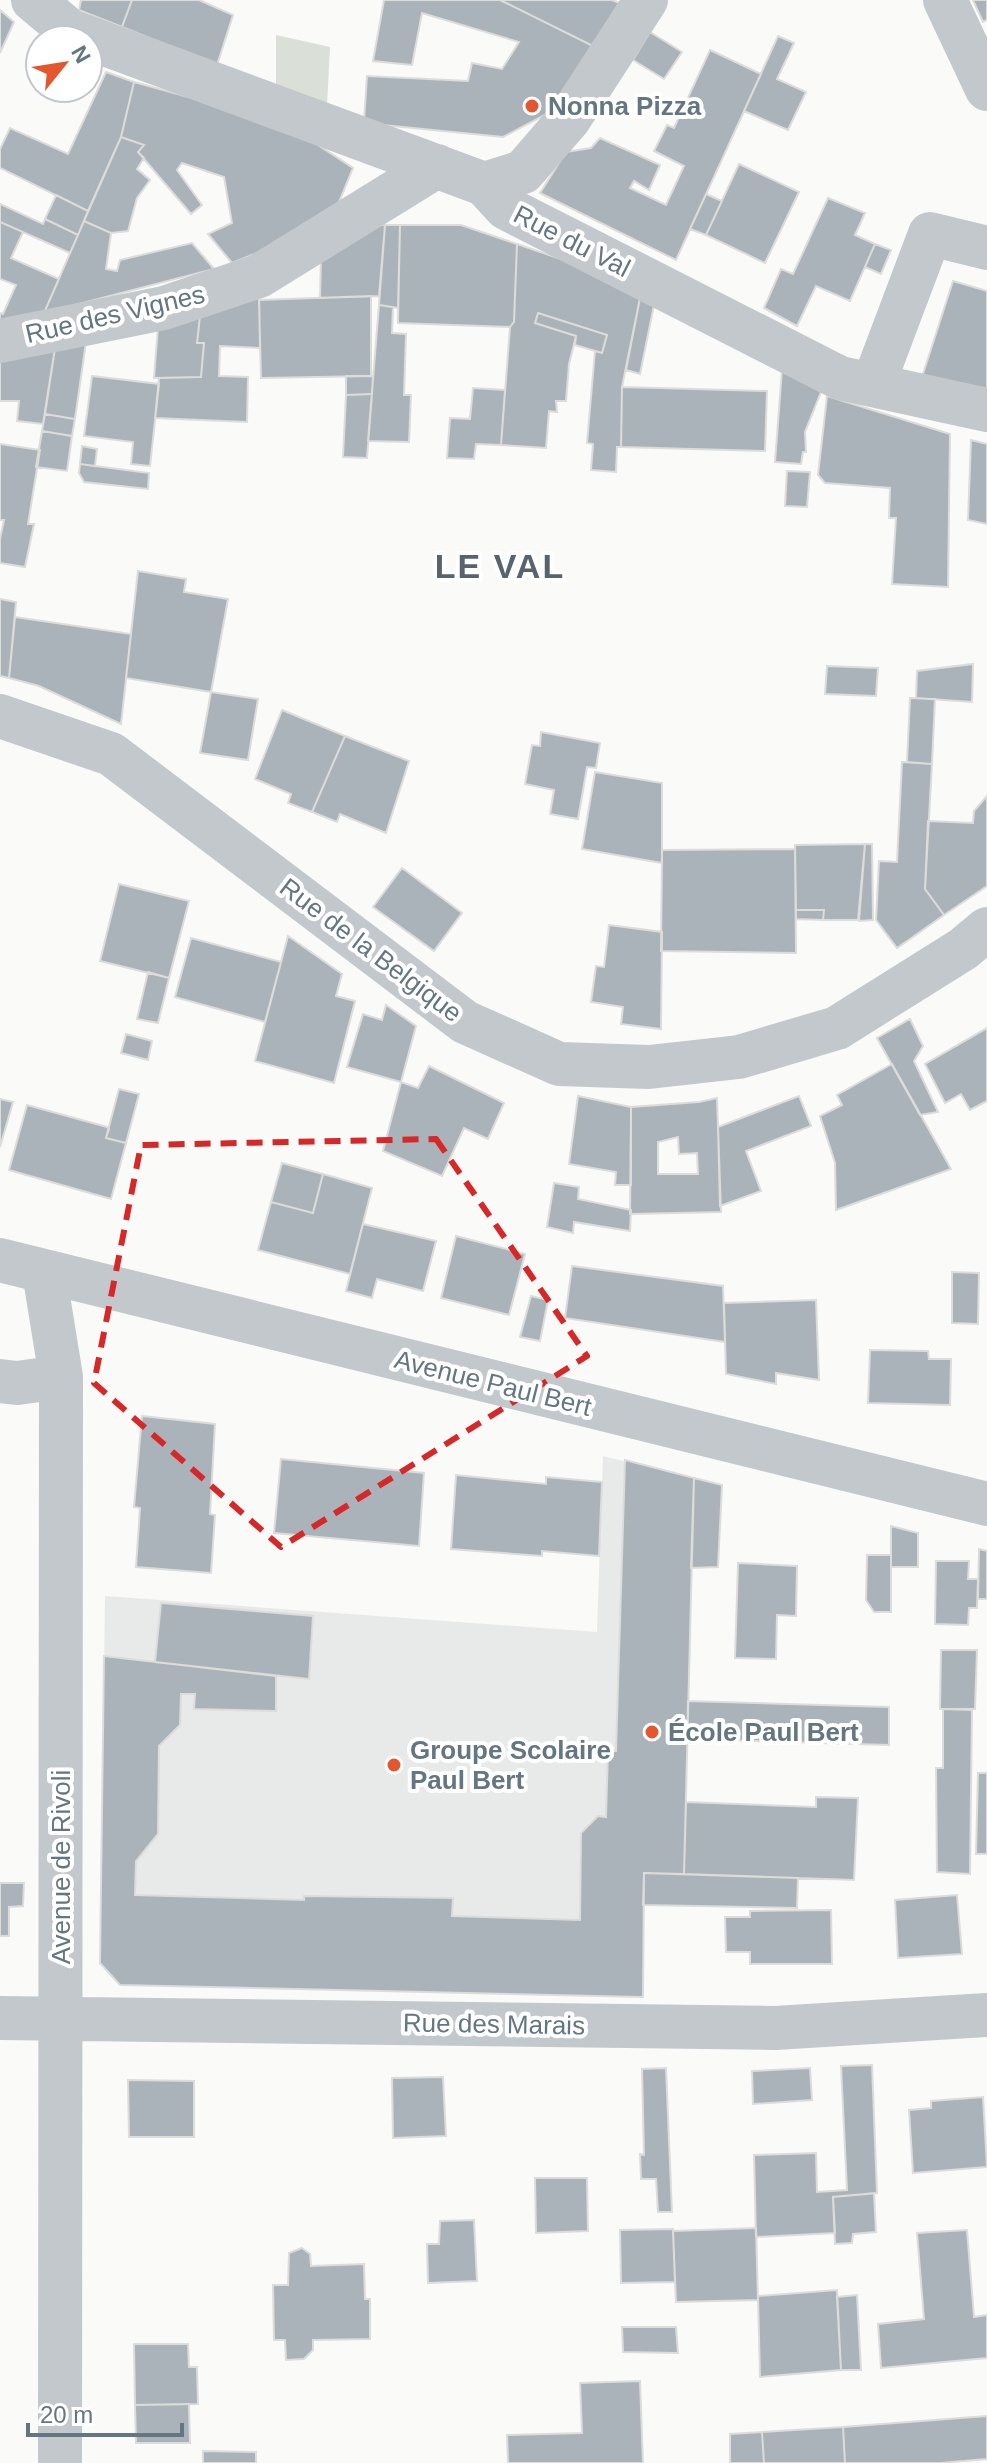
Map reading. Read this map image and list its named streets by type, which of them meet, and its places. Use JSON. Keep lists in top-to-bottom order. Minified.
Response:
{"streets":{"street":["Rue du Val","Rue des Vignes","Rue de la Belgique","Avenue Paul Bert","Avenue de Rivoli","Rue des Marais"]},"crossings":[["Rue du Val","Rue des Vignes"],["Avenue Paul Bert","Avenue de Rivoli"],["Avenue de Rivoli","Rue des Marais"]],"districts":["LE VAL"],"places":["Nonna Pizza","École Paul Bert","Groupe Scolaire Paul Bert"],"scale_bar":"20 m","north":"top right"}
